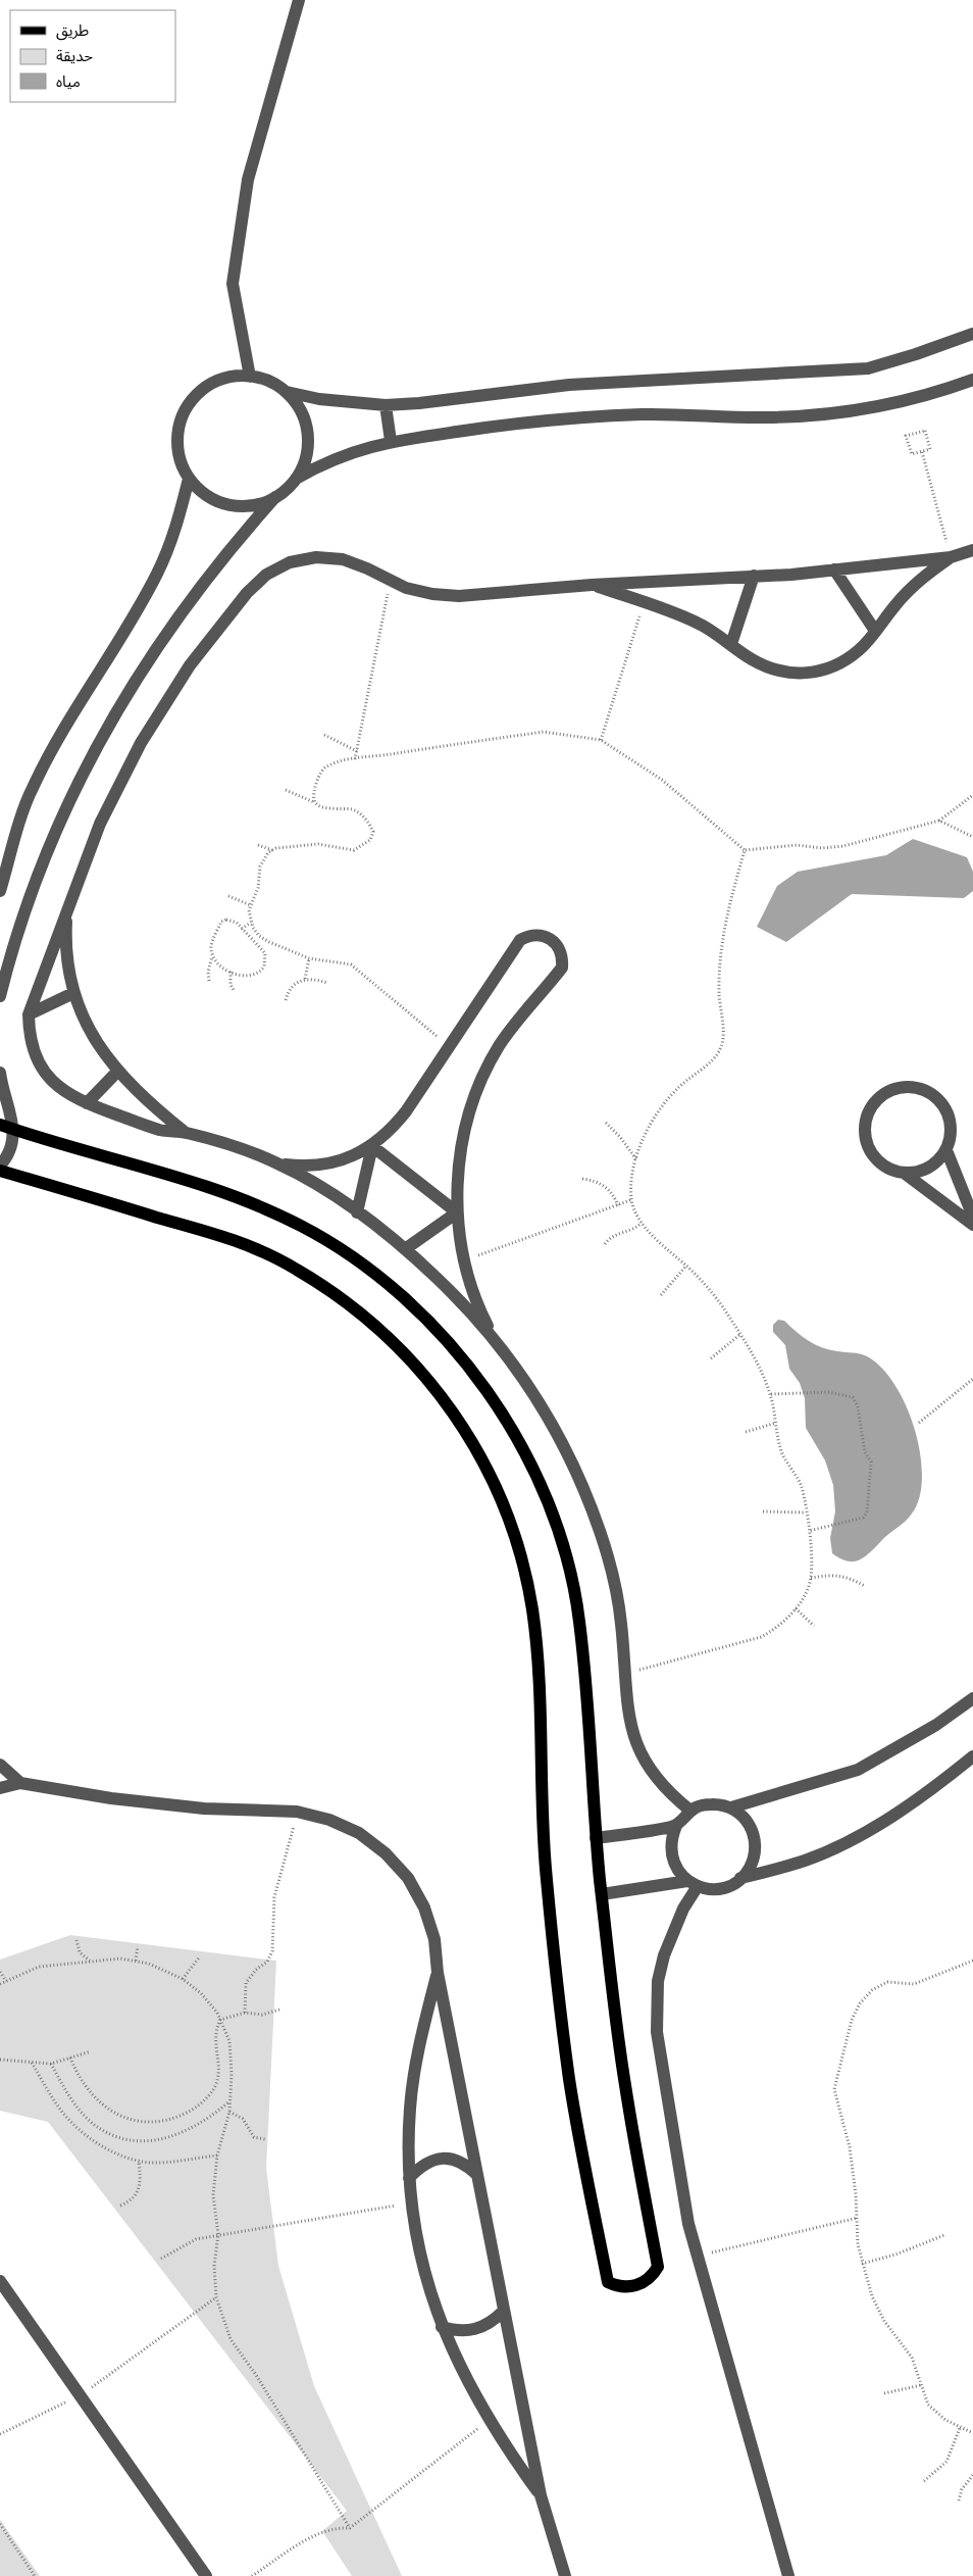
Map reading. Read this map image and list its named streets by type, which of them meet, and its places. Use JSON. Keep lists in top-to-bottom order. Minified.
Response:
{"legend":["طريق","حديقة","مياه"]}
